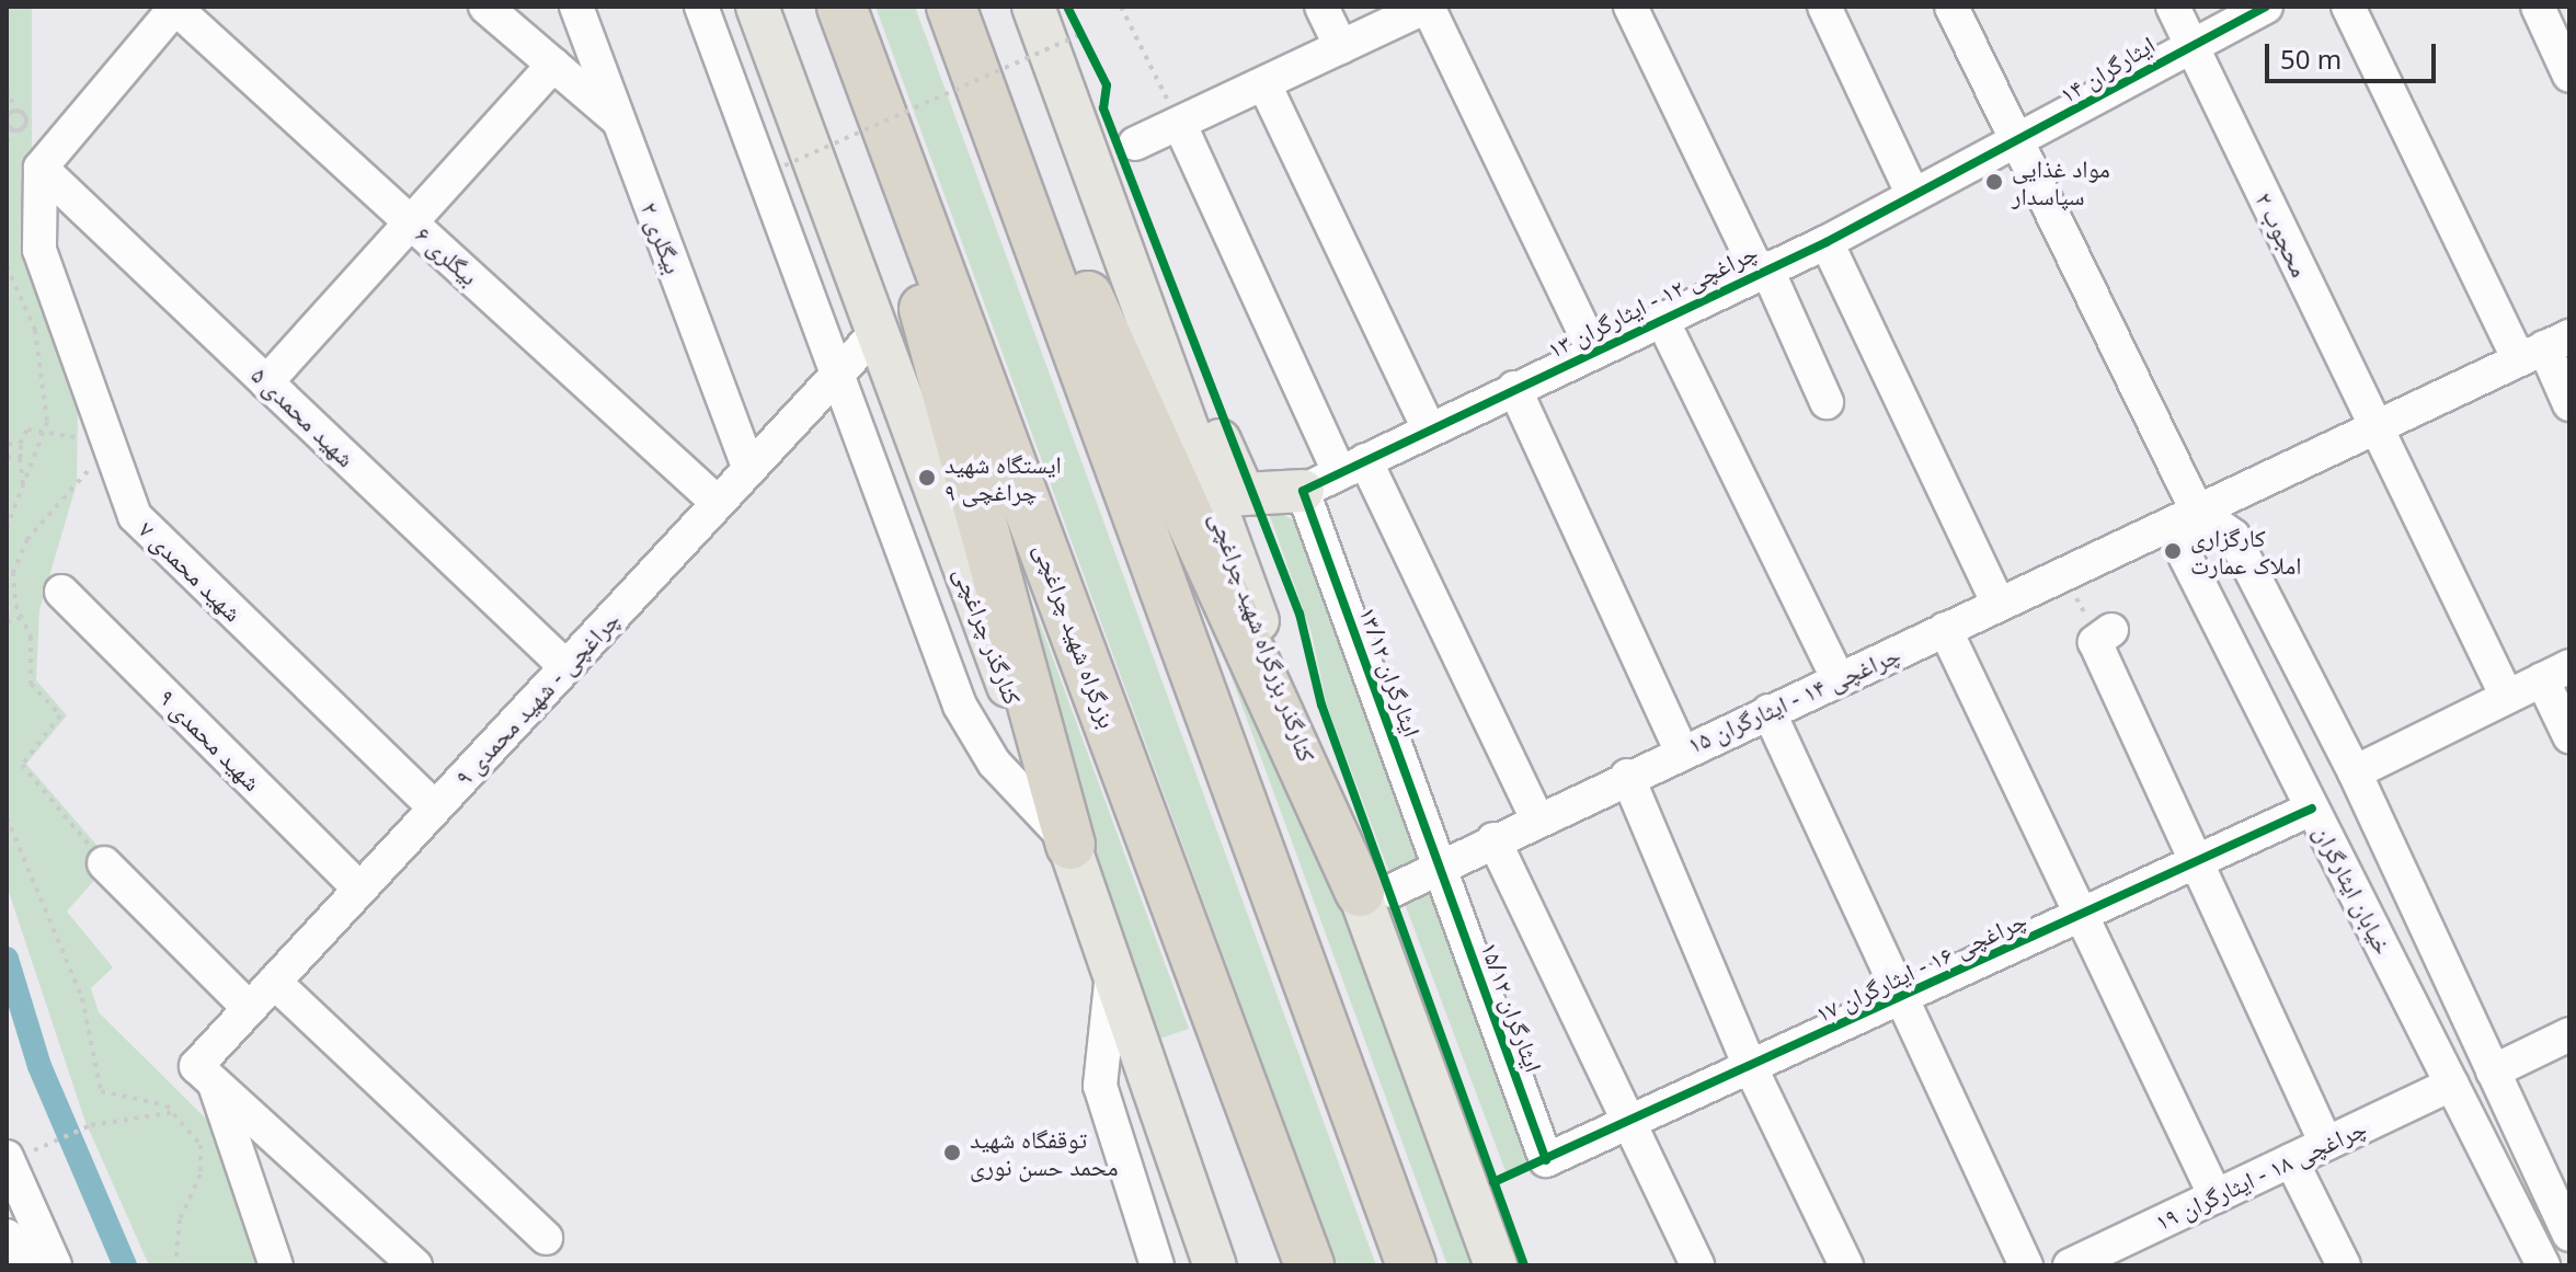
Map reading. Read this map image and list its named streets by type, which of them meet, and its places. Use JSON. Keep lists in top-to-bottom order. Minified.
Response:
{"streets":{"highway":["بزرگراه شهید چراغچی"],"main road":["کنارگذر چراغچی","کنارگذر بزرگراه شهید چراغچی"],"street":["ایثارگران ۱۴","محجوب ۲","بیگلری ۲","بیگلری ۶","چراغچی ۱۲ - ایثارگران ۱۳","شهید محمدی ۵","شهید محمدی ۷","ایثارگران ۱۳/۱۲","۹ چراغچی - شهید محمدی","چراغچی ۱۴ - ایثارگران ۱۵","شهید محمدی ۹","خیابان ایثارگران","چراغچی ۱۶ - ایثارگران ۱۷","ایثارگران ۱۵/۱۲","چراغچی ۱۸ - ایثارگران ۱۹"]},"crossings":[["ایثارگران ۱۴","محجوب ۲"],["ایثارگران ۱۴","چراغچی ۱۲ - ایثارگران ۱۳"],["ایثارگران ۱۴","خیابان ایثارگران"],["محجوب ۲","چراغچی ۱۴ - ایثارگران ۱۵"],["بیگلری ۲","۹ چراغچی - شهید محمدی"],["بیگلری ۶","۹ چراغچی - شهید محمدی"],["چراغچی ۱۲ - ایثارگران ۱۳","ایثارگران ۱۳/۱۲"],["چراغچی ۱۲ - ایثارگران ۱۳","خیابان ایثارگران"],["شهید محمدی ۵","شهید محمدی ۷"],["شهید محمدی ۵","۹ چراغچی - شهید محمدی"],["شهید محمدی ۷","۹ چراغچی - شهید محمدی"],["کنارگذر چراغچی","۹ چراغچی - شهید محمدی"],["کنارگذر بزرگراه شهید چراغچی","چراغچی ۱۴ - ایثارگران ۱۵"],["ایثارگران ۱۳/۱۲","چراغچی ۱۴ - ایثارگران ۱۵"],["ایثارگران ۱۳/۱۲","ایثارگران ۱۵/۱۲"],["۹ چراغچی - شهید محمدی","شهید محمدی ۹"],["چراغچی ۱۴ - ایثارگران ۱۵","خیابان ایثارگران"],["چراغچی ۱۴ - ایثارگران ۱۵","ایثارگران ۱۵/۱۲"],["خیابان ایثارگران","چراغچی ۱۶ - ایثارگران ۱۷"],["خیابان ایثارگران","چراغچی ۱۸ - ایثارگران ۱۹"],["چراغچی ۱۶ - ایثارگران ۱۷","ایثارگران ۱۵/۱۲"]],"places":["مواد غذایی سپاسدار","ایستگاه شهید چراغچی ۹","کارگزاری املاک عمارت","توقفگاه شهید محمد حسن نوری"],"scale_bar":"50 m"}
